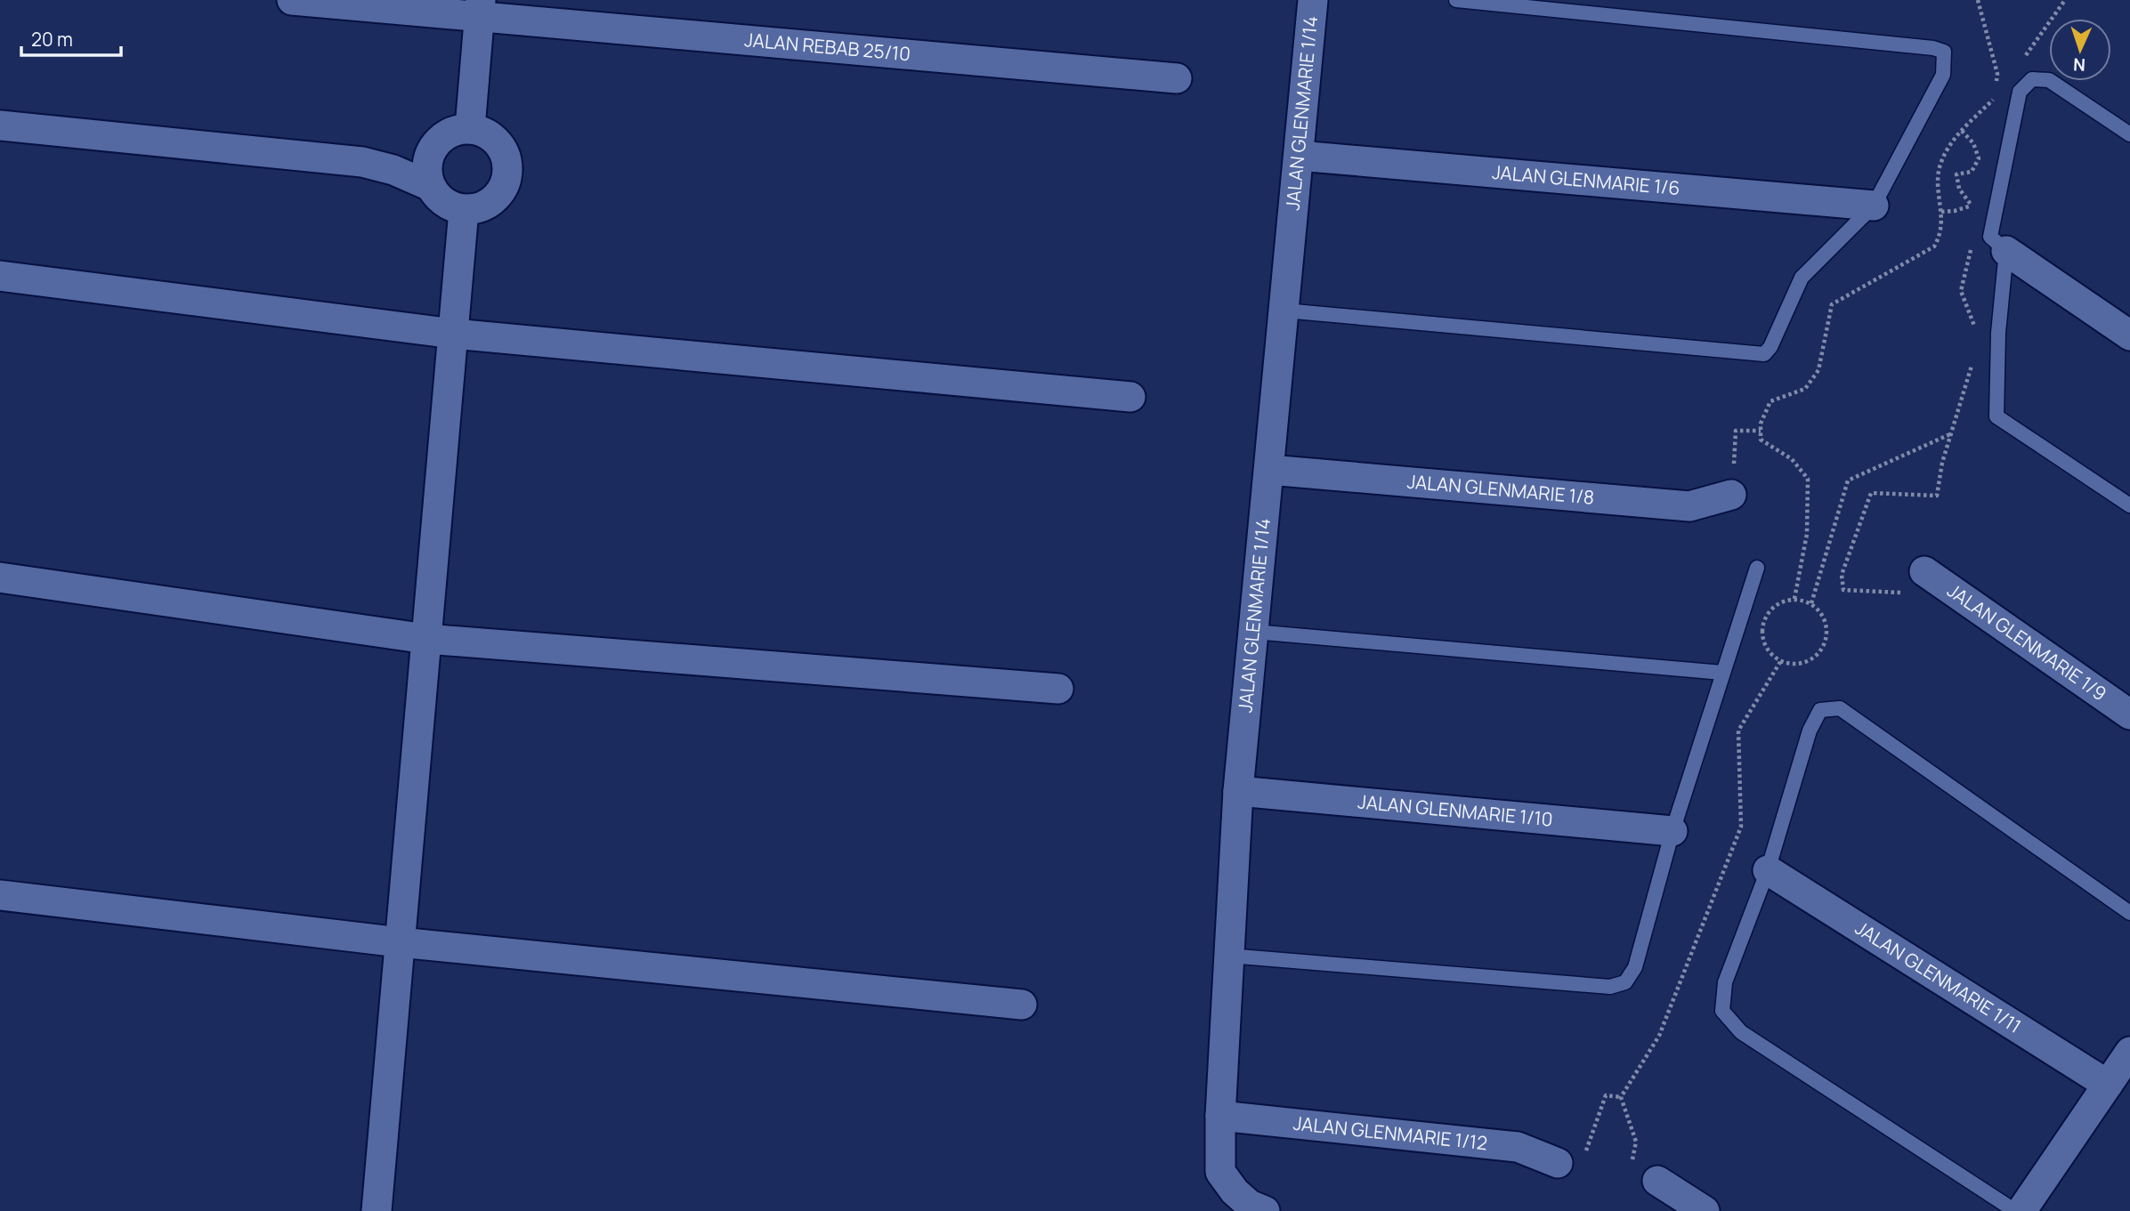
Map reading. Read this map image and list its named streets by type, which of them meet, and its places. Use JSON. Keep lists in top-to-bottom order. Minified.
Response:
{"streets":{"street":["JALAN REBAB 25/10","JALAN GLENMARIE 1/14","JALAN GLENMARIE 1/6","JALAN GLENMARIE 1/8","JALAN GLENMARIE 1/9","JALAN GLENMARIE 1/10","JALAN GLENMARIE 1/11","JALAN GLENMARIE 1/12"]},"crossings":[["JALAN GLENMARIE 1/14","JALAN GLENMARIE 1/6"],["JALAN GLENMARIE 1/14","JALAN GLENMARIE 1/8"],["JALAN GLENMARIE 1/14","JALAN GLENMARIE 1/10"],["JALAN GLENMARIE 1/14","JALAN GLENMARIE 1/12"]],"scale_bar":"20 m","north":"bottom"}
